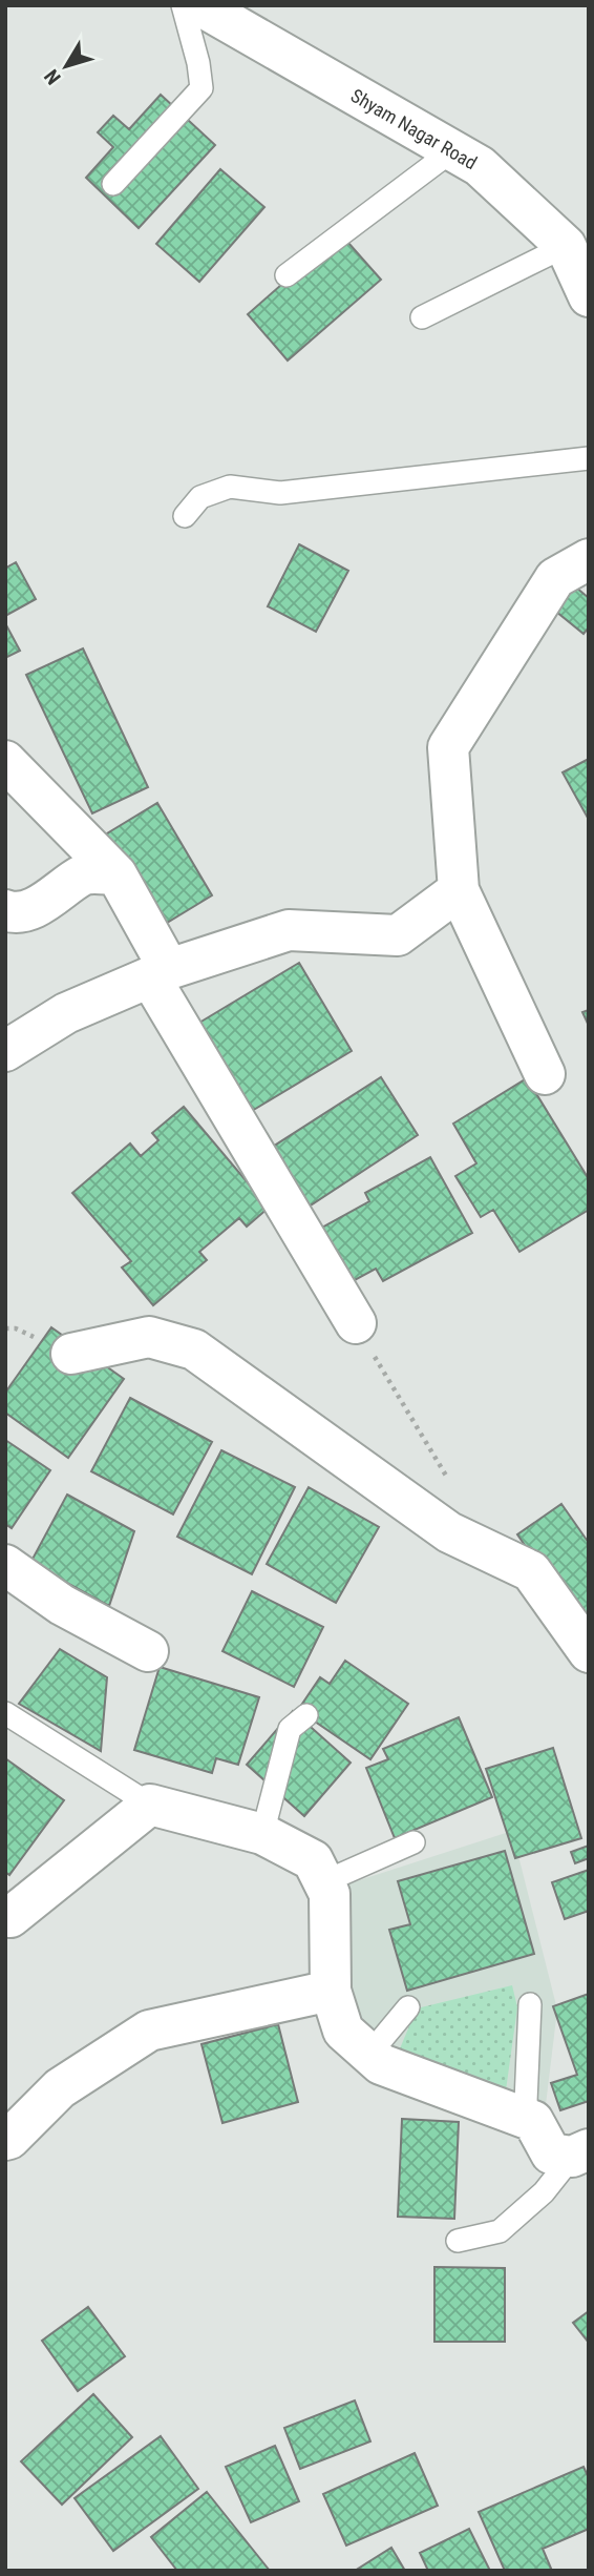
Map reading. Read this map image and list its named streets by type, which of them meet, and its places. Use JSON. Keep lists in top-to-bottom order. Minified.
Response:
{"streets":{"street":["Shyam Nagar Road"]},"north":"bottom left"}
